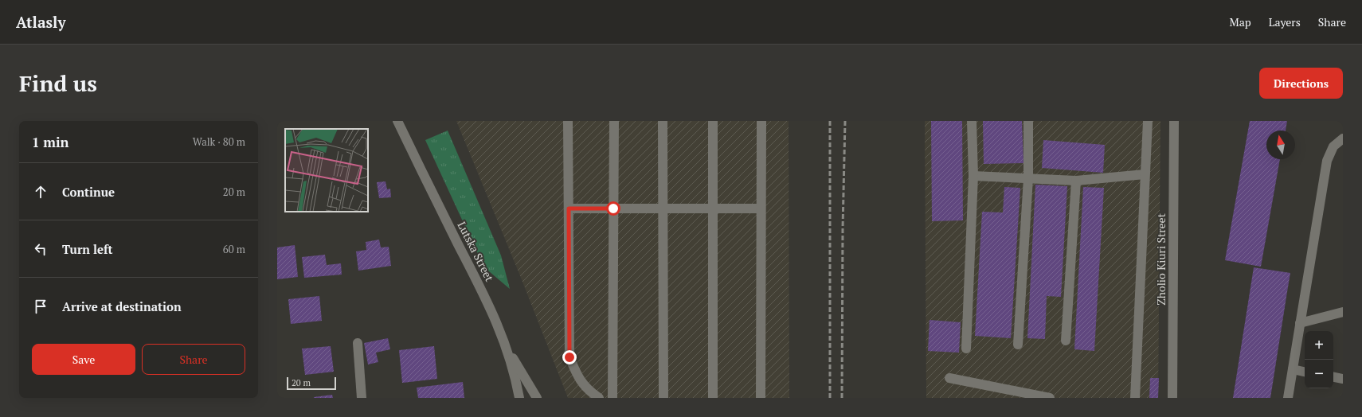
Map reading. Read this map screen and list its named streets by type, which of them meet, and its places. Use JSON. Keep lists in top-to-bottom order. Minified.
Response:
{"streets":{"street":["Lutska Street","Zholio Kiuri Street"]},"scale_bar":"20 m","north":"top","page":{"header":"Atlasly","nav":["Map","Layers","Share"],"buttons":["Directions",["Save","Share"]],"title":"Find us","heading":["1 min","Walk · 80 m"],"list":[["Continue","20 m"],["Turn left","60 m"],"Arrive at destination"],"map_buttons":["+","−"],"scale":"20 m"}}
